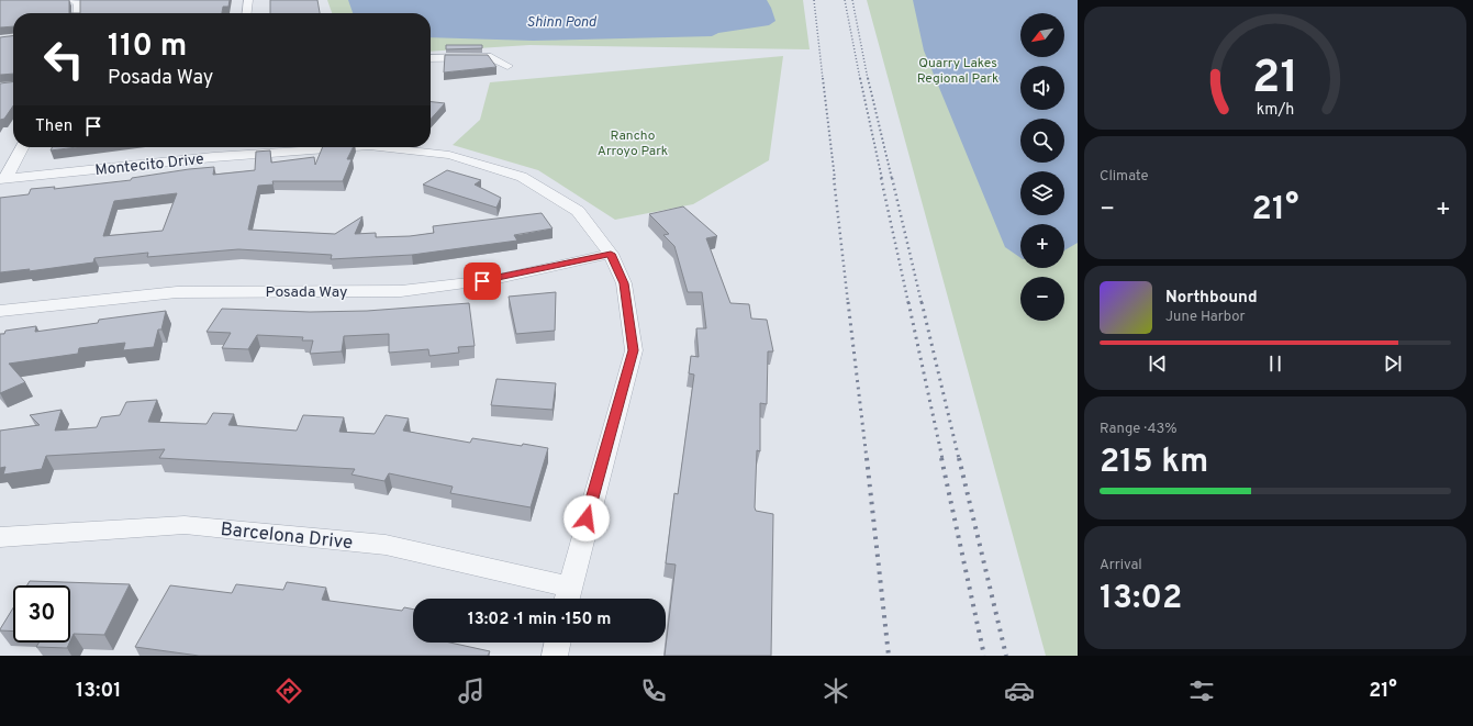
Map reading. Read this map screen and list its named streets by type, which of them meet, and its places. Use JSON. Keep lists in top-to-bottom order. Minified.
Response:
{"streets":{"street":["Montecito Drive","Posada Way","Barcelona Drive"]},"crossings":[["Montecito Drive","Posada Way"],["Montecito Drive","Barcelona Drive"]],"water":["Shinn Pond"],"parks":["Quarry Lakes Regional Park","Rancho Arroyo Park"],"north":"bottom left","page":{"map_buttons":["+","−"],"turn":["110 m","Posada Way"],"then":"Then","tile":["Climate",["Range · 43%","215 km"],["Arrival","13:02"]],"heat":["−","21°","+"],"song":["Northbound","June Harbor"],"limit":"30","trip":"13:02 · 1 min · 150 m","tabs":["13:01","21°"],"gauge":["21","km/h"]}}
